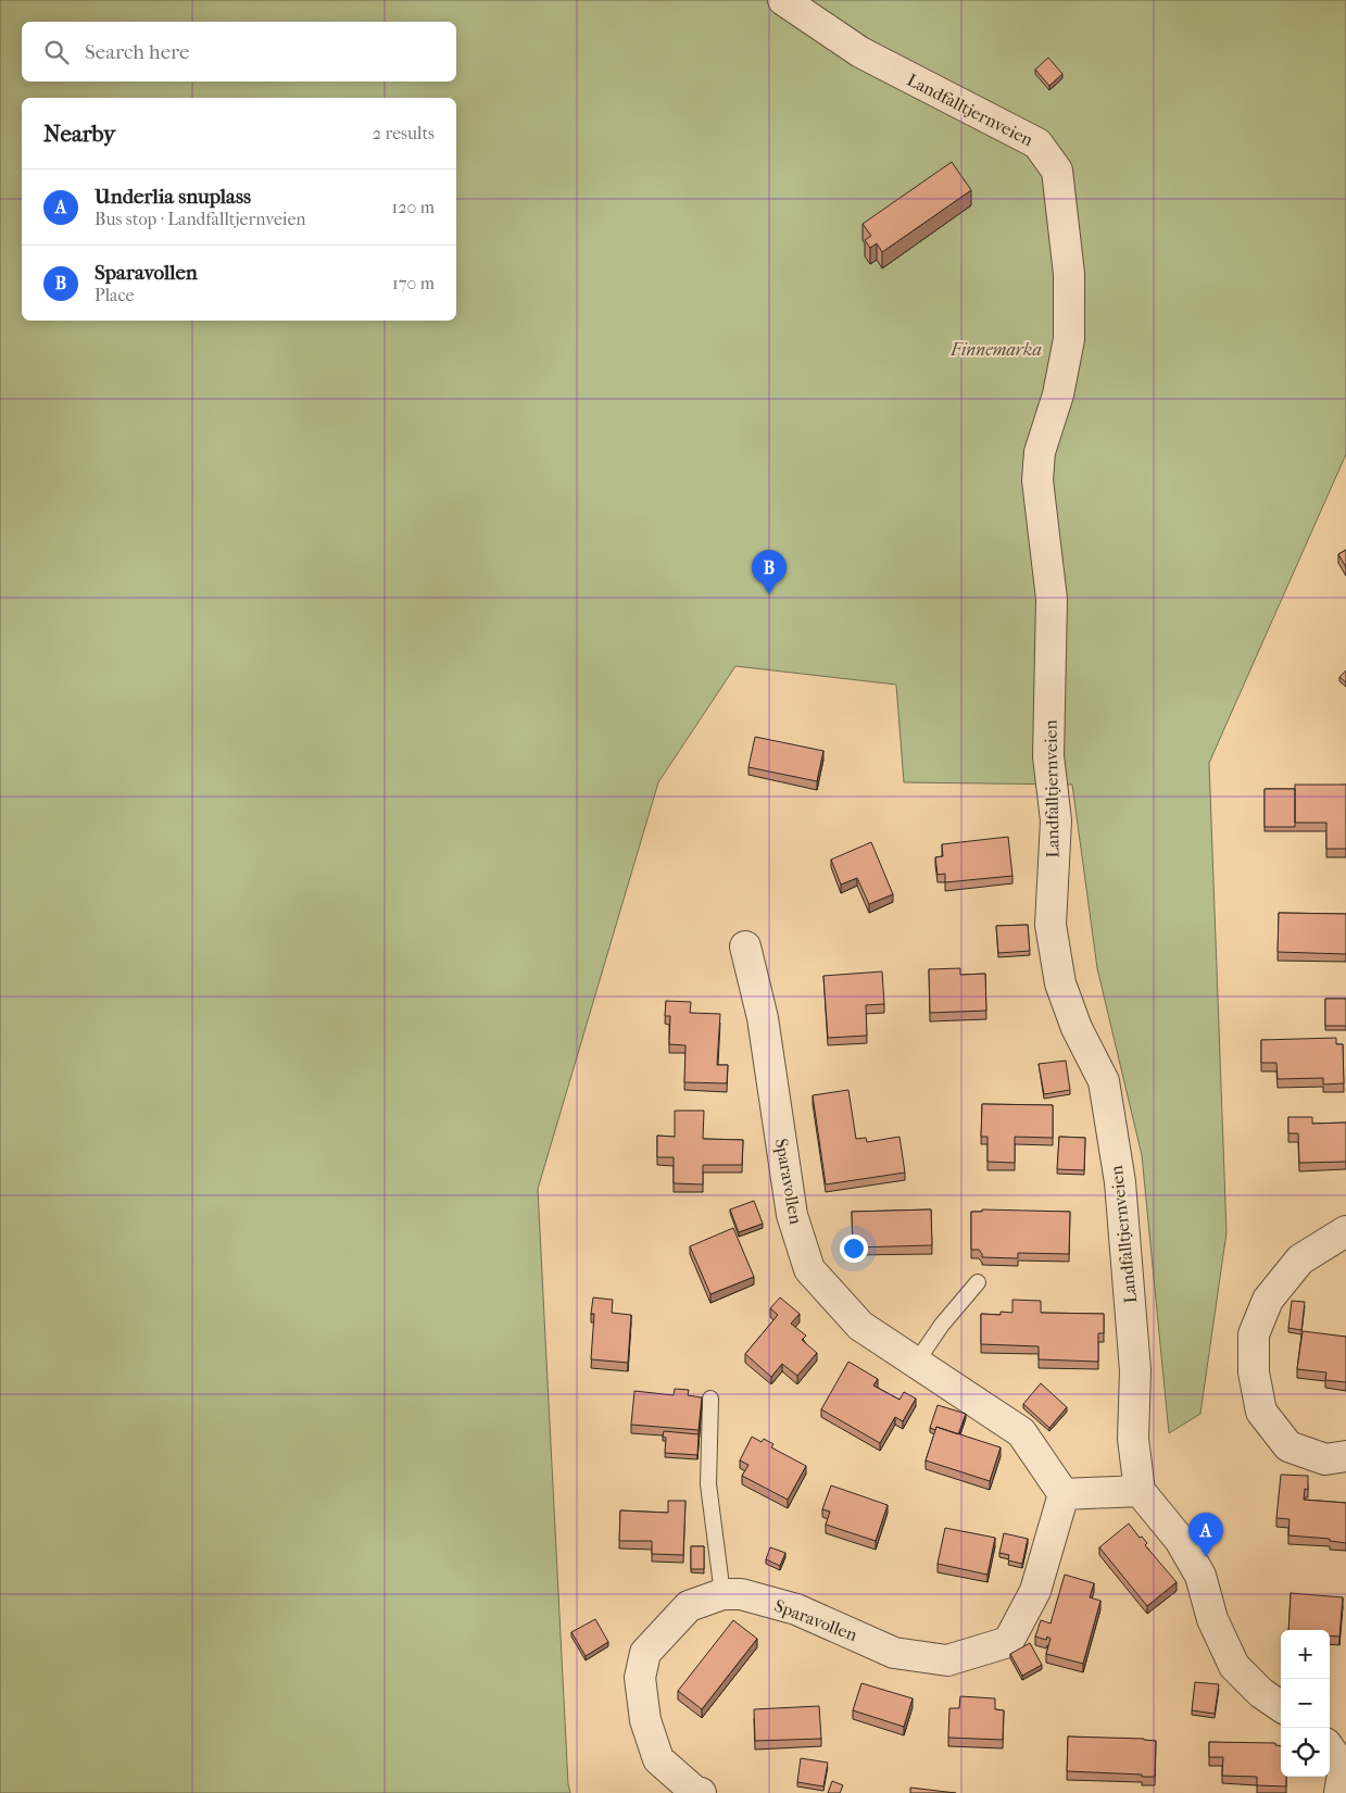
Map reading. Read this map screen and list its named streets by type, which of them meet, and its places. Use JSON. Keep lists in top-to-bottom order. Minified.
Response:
{"streets":{"street":["Landfalltjernveien","Sparavollen"]},"parks":["Finnemarka"],"page":{"search":"Search here","heading":["Nearby","2 results"],"list":[{"mark":"A","name":"Underlia snuplass","note":"Bus stop · Landfalltjernveien","value":"120 m"},{"mark":"B","name":"Sparavollen","note":"Place","value":"170 m"}],"pins":["B","A"],"map_buttons":["+","−"]}}
